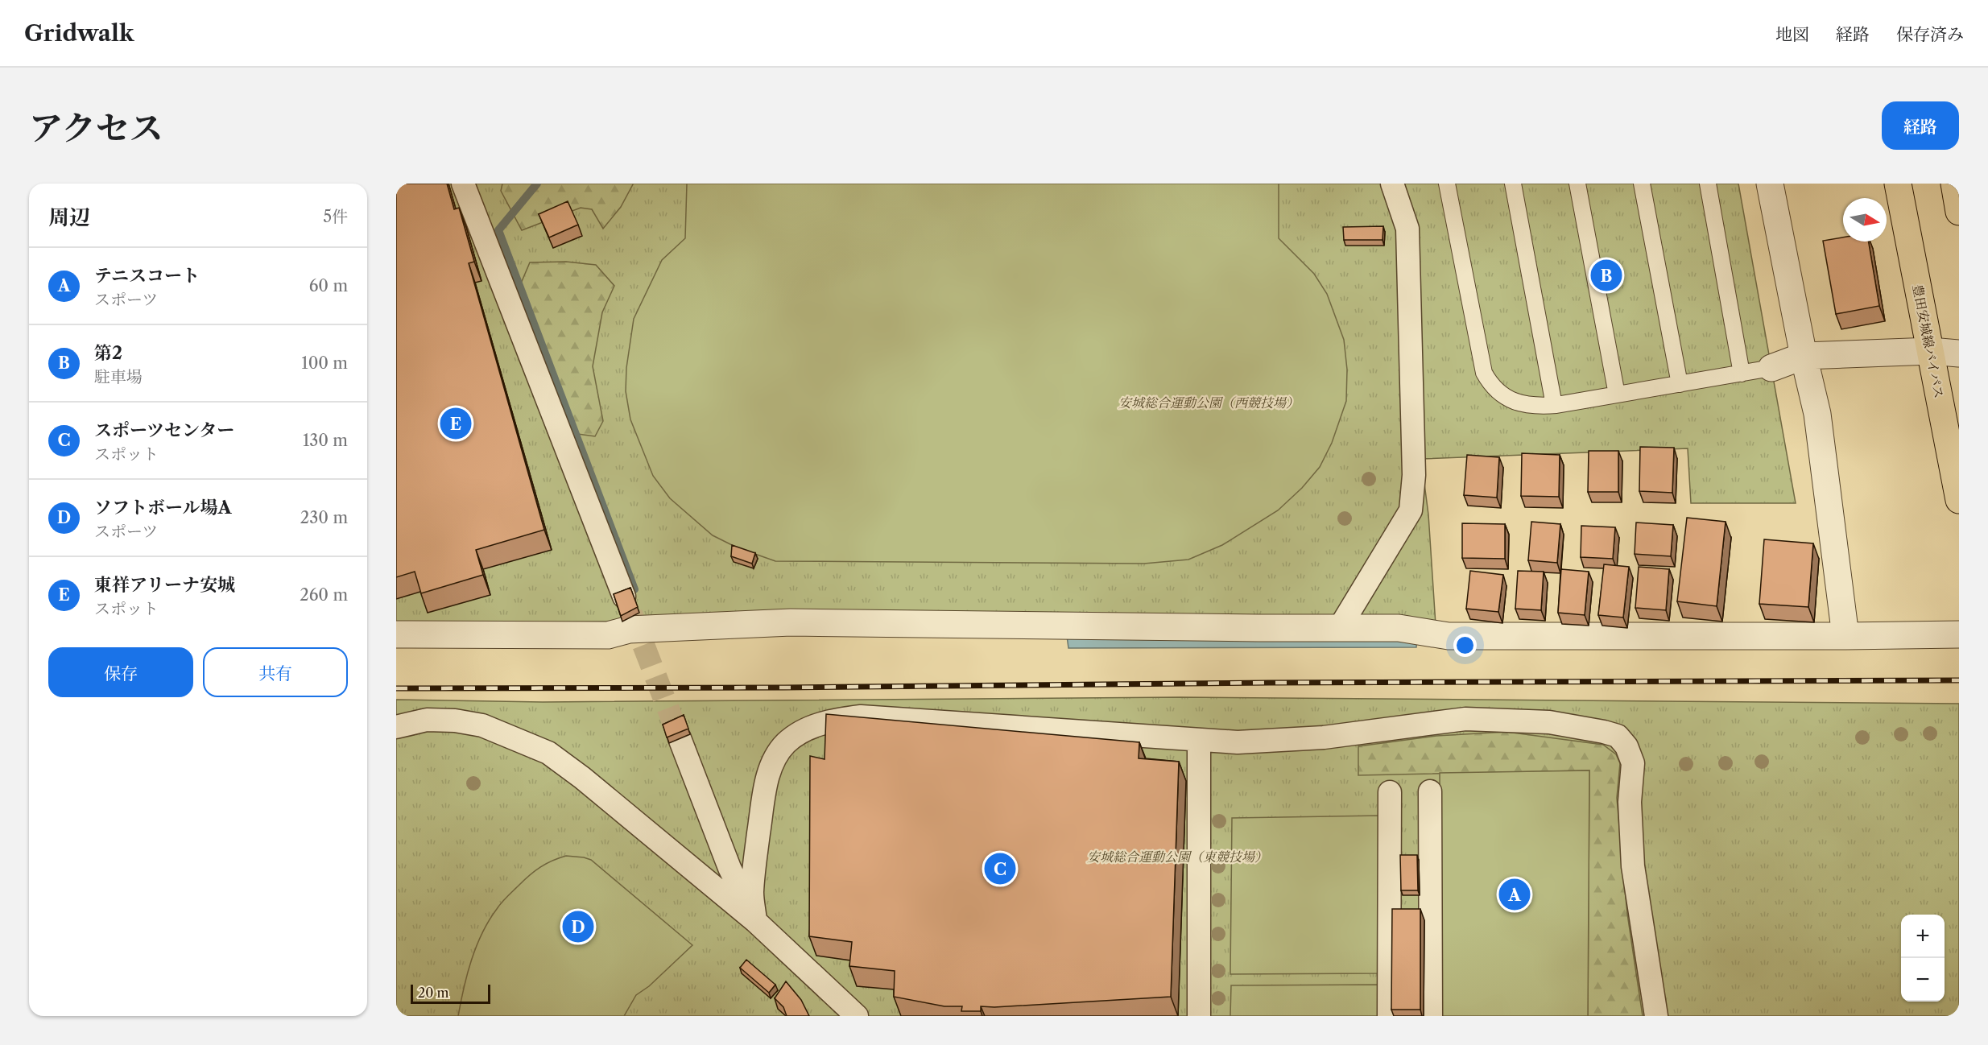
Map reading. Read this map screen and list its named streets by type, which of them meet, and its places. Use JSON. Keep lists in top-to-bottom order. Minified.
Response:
{"streets":{"main road":["豊田安城線バイパス"]},"parks":["安城総合運動公園（西競技場）","安城総合運動公園（東競技場）"],"scale_bar":"20 m","north":"right","page":{"header":"Gridwalk","nav":["地図","経路","保存済み"],"title":"アクセス","buttons":["経路",["保存","共有"]],"heading":["周辺","5件"],"list":[{"mark":"A","name":"テニスコート","note":"スポーツ","value":"60 m"},{"mark":"B","name":"第2","note":"駐車場","value":"100 m"},{"mark":"C","name":"スポーツセンター","note":"スポット","value":"130 m"},{"mark":"D","name":"ソフトボール場A","note":"スポーツ","value":"230 m"},{"mark":"E","name":"東祥アリーナ安城","note":"スポット","value":"260 m"}],"pins":["B","E","C","A","D"],"map_buttons":["+","−"],"scale":"20 m"}}
